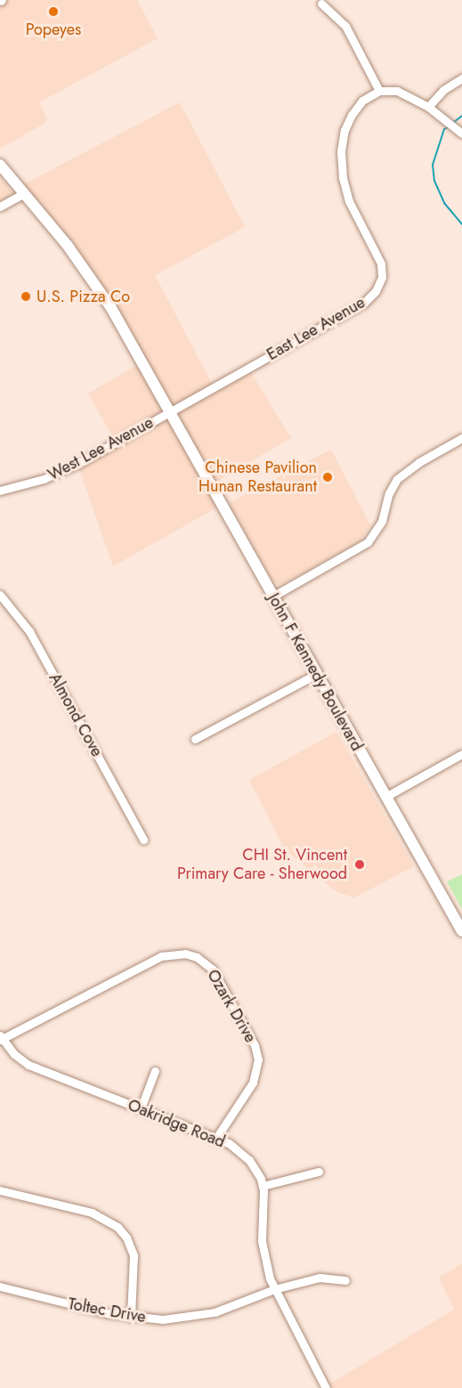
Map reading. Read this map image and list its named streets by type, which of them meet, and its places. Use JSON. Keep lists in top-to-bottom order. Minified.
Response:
{"streets":{"main road":["John F Kennedy Boulevard"],"street":["East Lee Avenue","West Lee Avenue","Almond Cove","Ozark Drive","Oakridge Road","Toltec Drive"]},"crossings":[["East Lee Avenue","West Lee Avenue"],["East Lee Avenue","John F Kennedy Boulevard"],["West Lee Avenue","John F Kennedy Boulevard"],["Ozark Drive","Oakridge Road"],["Oakridge Road","Toltec Drive"]],"places":["Popeyes","U.S. Pizza Co","Chinese Pavilion Hunan Restaurant","CHI St. Vincent Primary Care - Sherwood"]}
